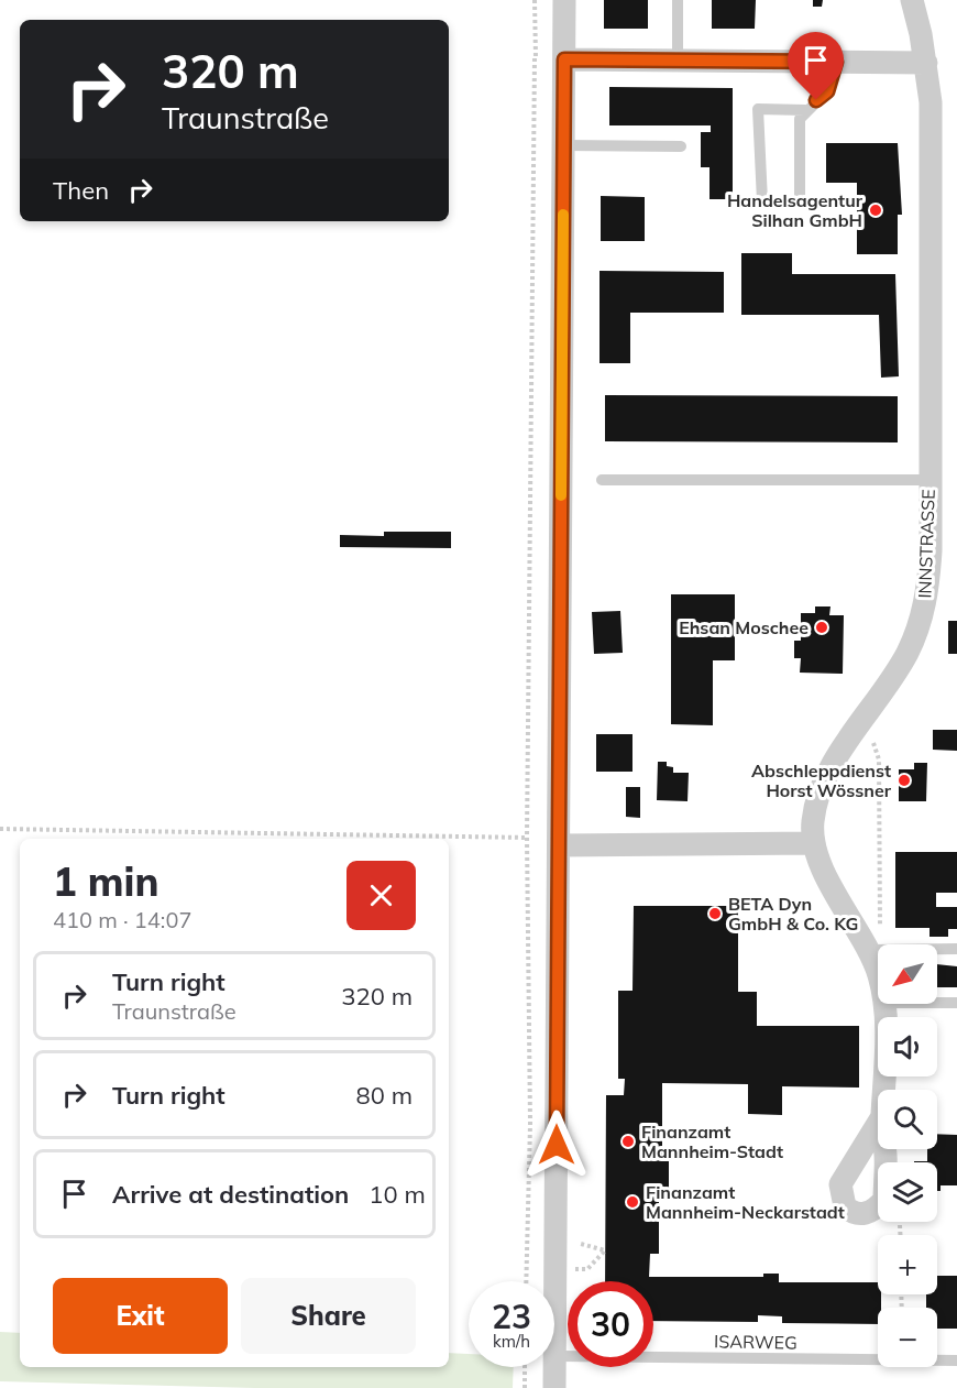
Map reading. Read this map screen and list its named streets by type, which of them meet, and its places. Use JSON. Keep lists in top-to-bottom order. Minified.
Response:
{"streets":{"street":["INNSTRASSE"],"lane":["ISARWEG"]},"places":["Handelsagentur Silhan GmbH","Ehsan Moschee","Abschleppdienst Horst Wössner","BETA Dyn GmbH & Co. KG","Finanzamt Mannheim-Stadt","Finanzamt Mannheim-Neckarstadt"],"north":"bottom left","page":{"turn":["320 m","Traunstraße"],"then":"Then","heading":["1 min","410 m · 14:07"],"map_buttons":["+","−"],"list":[{"name":"Turn right","note":"Traunstraße","value":"320 m"},{"name":"Turn right","value":"80 m"},{"name":"Arrive at destination","value":"10 m"}],"buttons":["Exit","Share"],"speed":"23 km/h","limit":"30"}}
